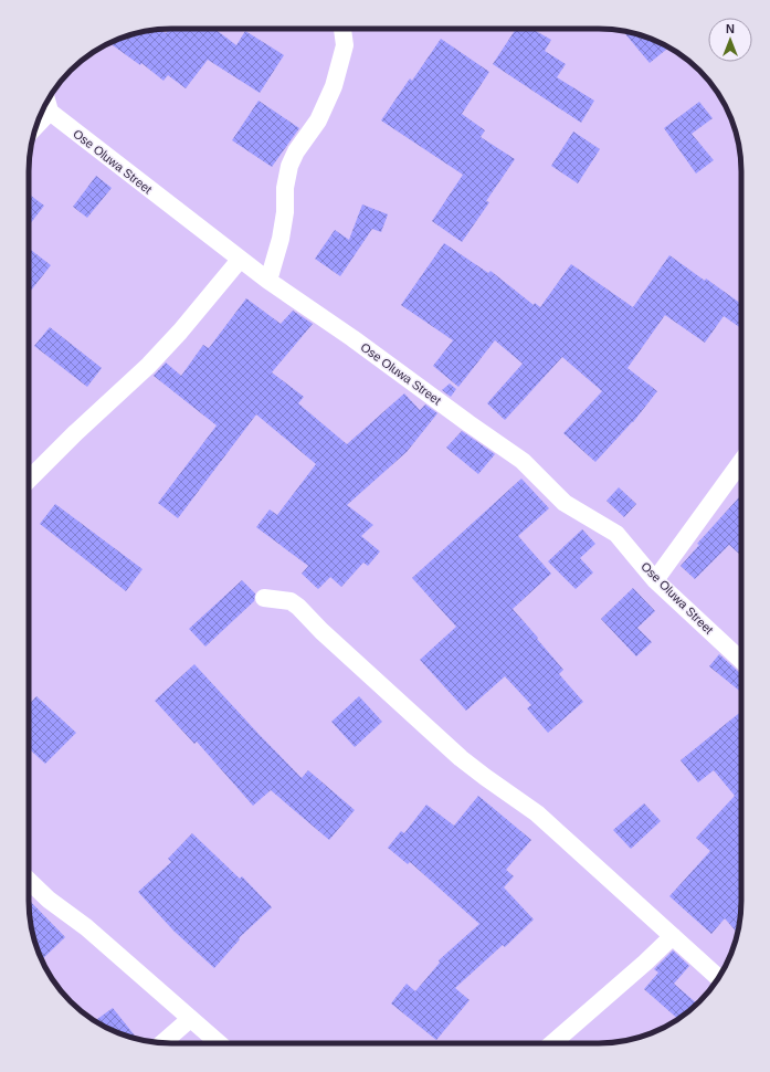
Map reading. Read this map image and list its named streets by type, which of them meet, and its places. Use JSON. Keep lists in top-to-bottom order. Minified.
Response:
{"streets":{"street":["Ose Oluwa Street"]},"north":"top"}
